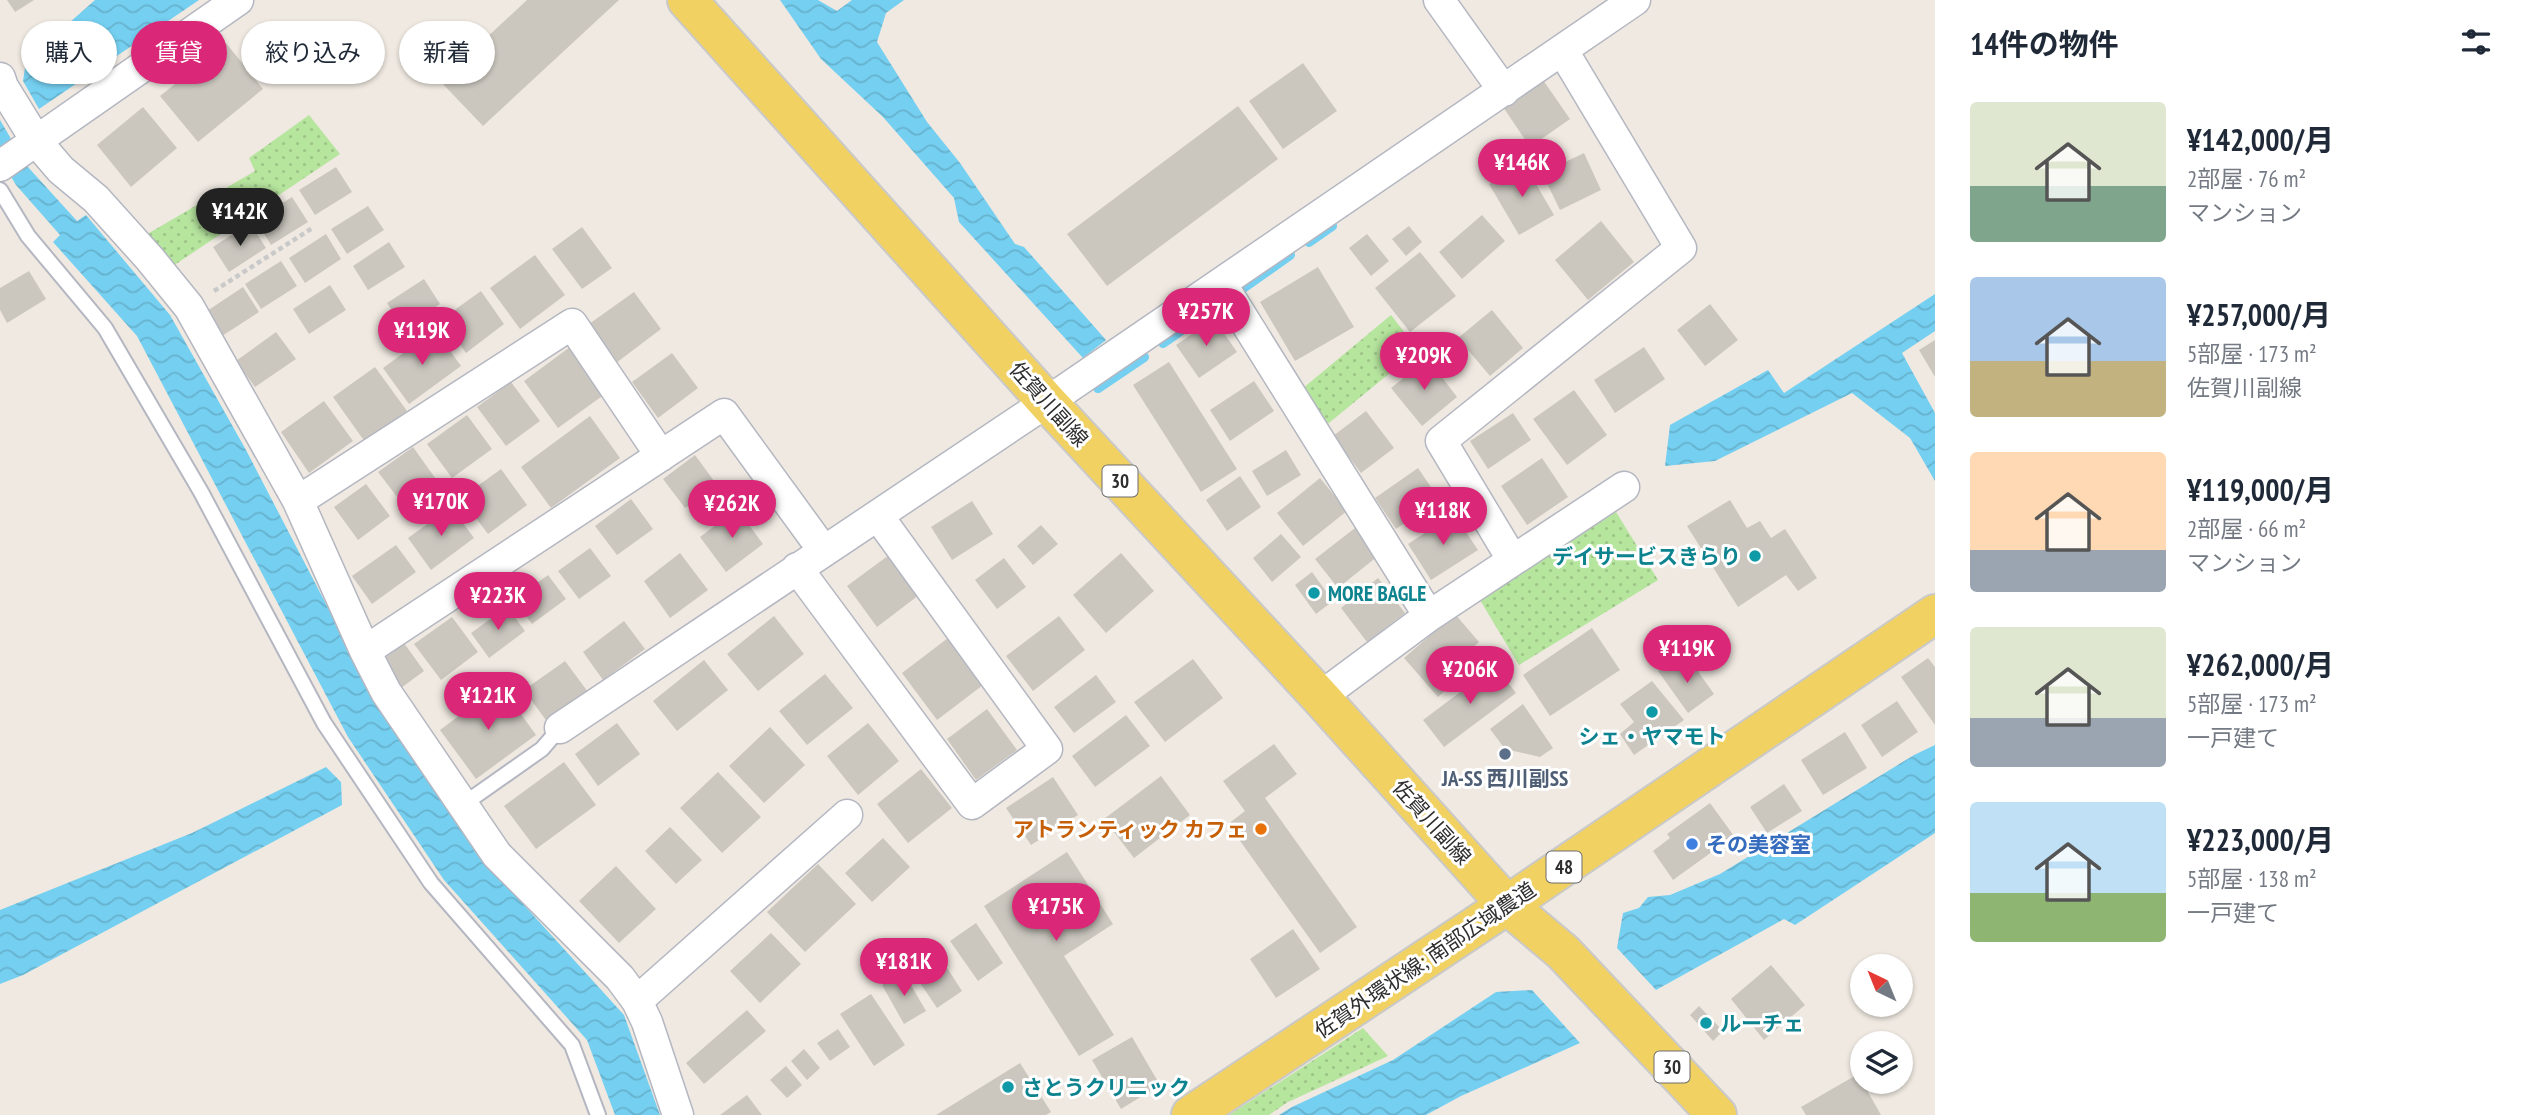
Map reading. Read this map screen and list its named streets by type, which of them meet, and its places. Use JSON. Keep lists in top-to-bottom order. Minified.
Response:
{"streets":{"main road":["佐賀川副線","30","48","佐賀外環状線; 南部広域農道"]},"crossings":[["佐賀川副線","佐賀外環状線; 南部広域農道"]],"places":["デイサービスきらり","MORE BAGLE","シェ・ヤマモト","JA-SS 西川副SS","アトランティック カフェ","その美容室","ルーチェ","さとうクリニック"],"north":"top left","page":{"heading":"14件の物件","chip":["購入","賃貸","絞り込み","新着"],"list":[{"name":"¥142,000/月","note":"2部屋 · 76 m² · マンション"},{"name":"¥257,000/月","note":"5部屋 · 173 m² · 佐賀川副線"},{"name":"¥119,000/月","note":"2部屋 · 66 m² · マンション"},{"name":"¥262,000/月","note":"5部屋 · 173 m² · 一戸建て"},{"name":"¥223,000/月","note":"5部屋 · 138 m² · 一戸建て"}],"price":["¥146K","¥142K","¥257K","¥119K","¥209K","¥170K","¥262K","¥118K","¥223K","¥119K","¥206K","¥121K","¥175K","¥181K"]}}
